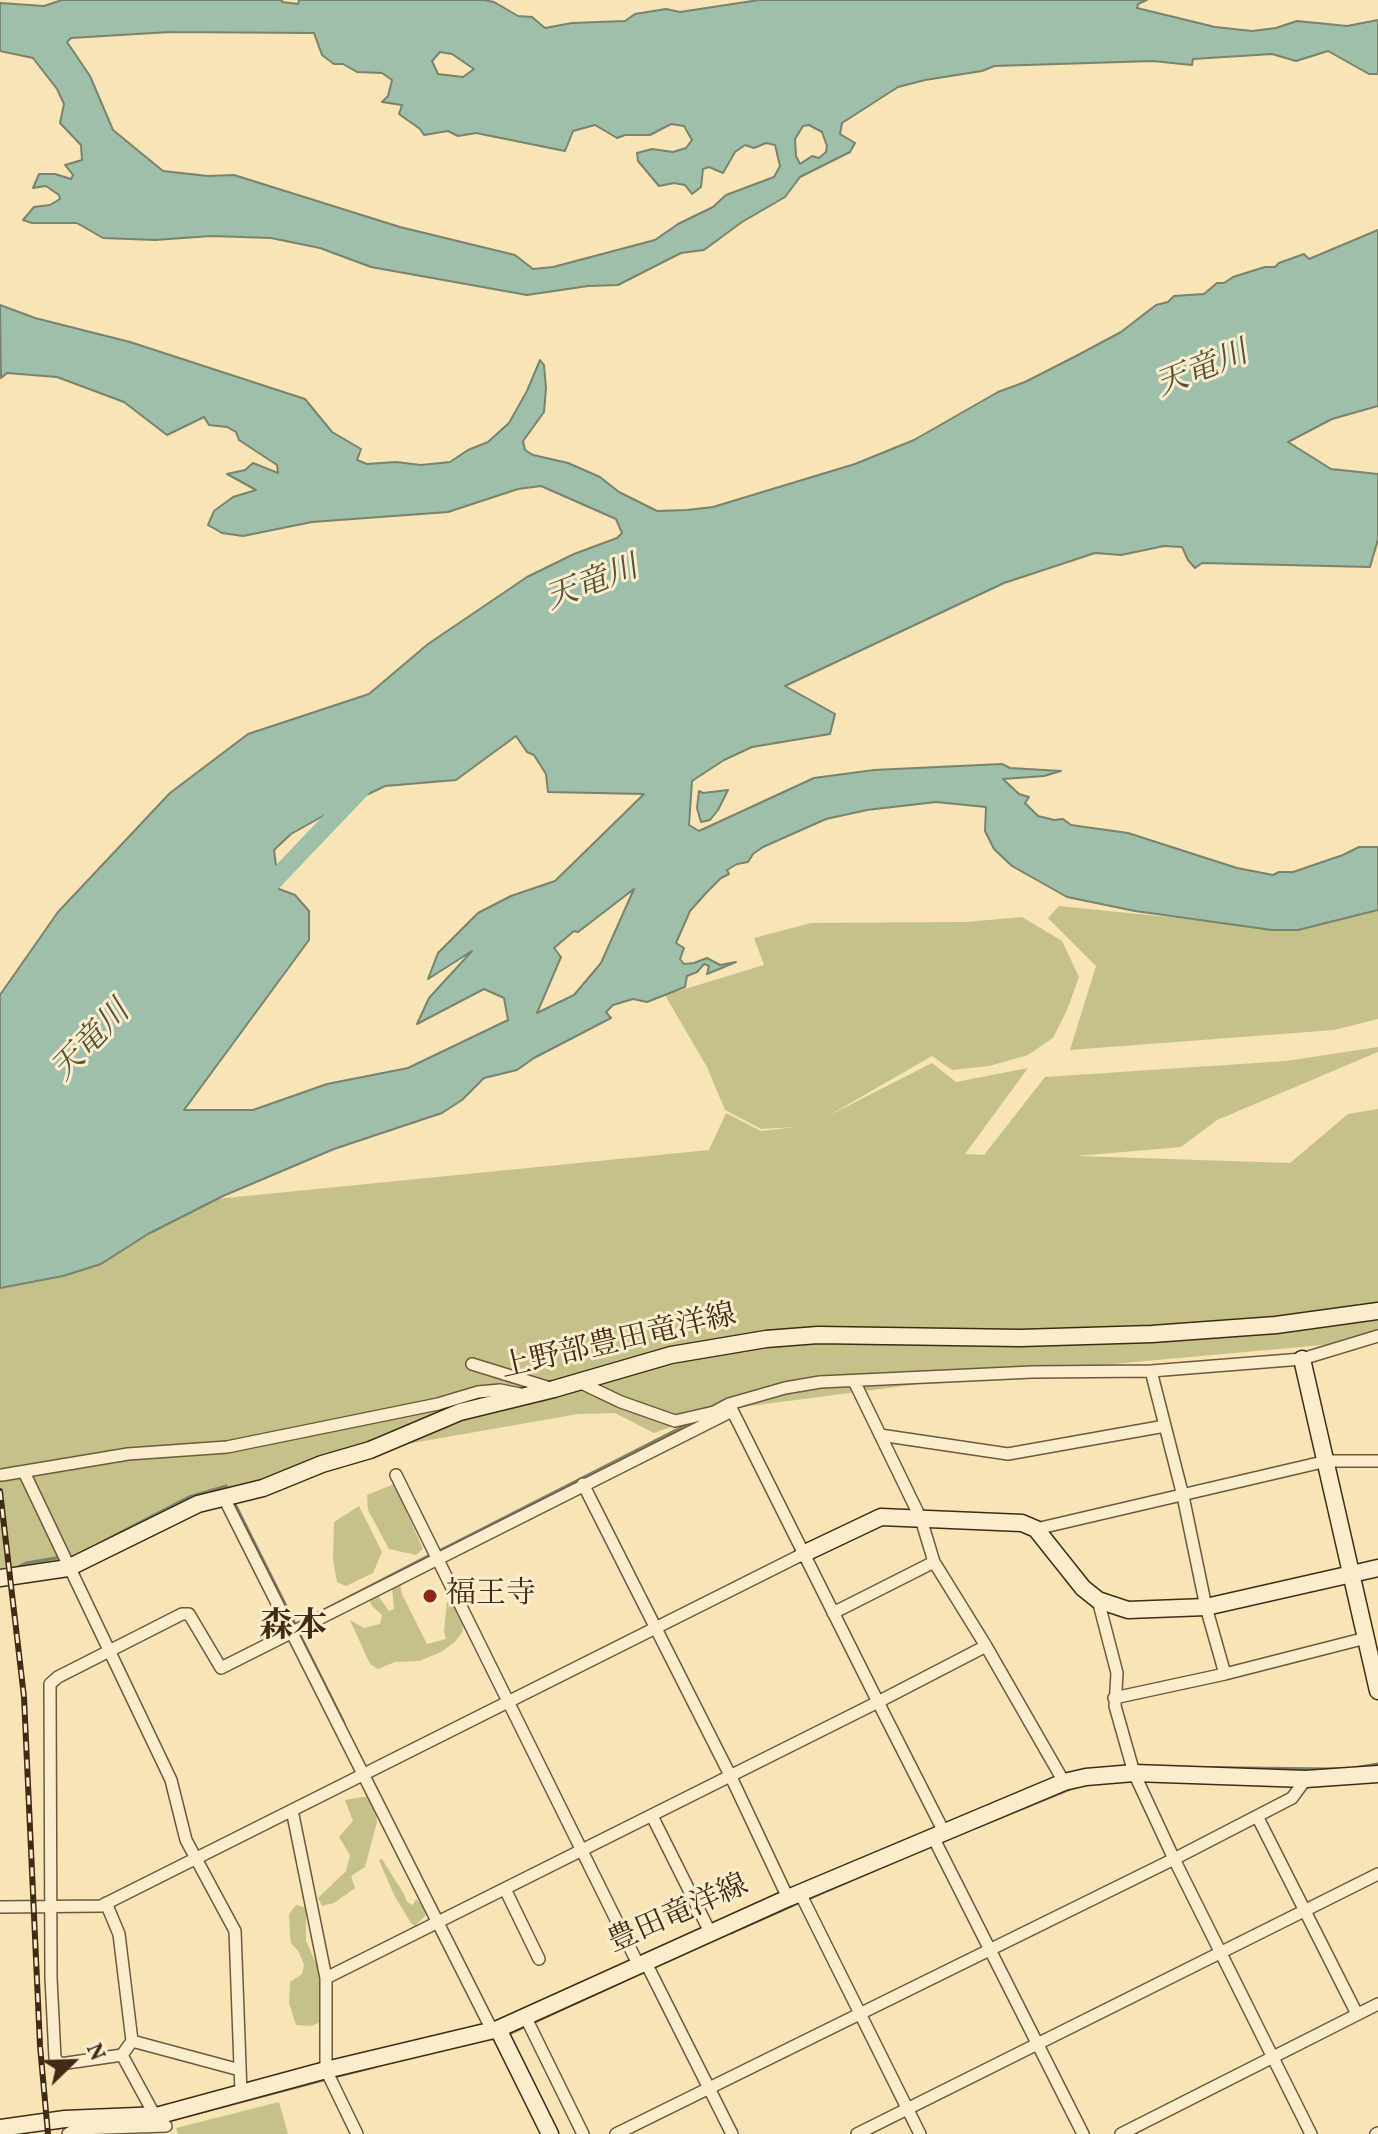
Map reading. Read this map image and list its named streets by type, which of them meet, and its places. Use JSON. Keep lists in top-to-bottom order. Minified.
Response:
{"streets":{"main road":["上野部豊田竜洋線","豊田竜洋線"]},"districts":["森本"],"water":["天竜川"],"places":["福王寺"],"north":"top right"}
